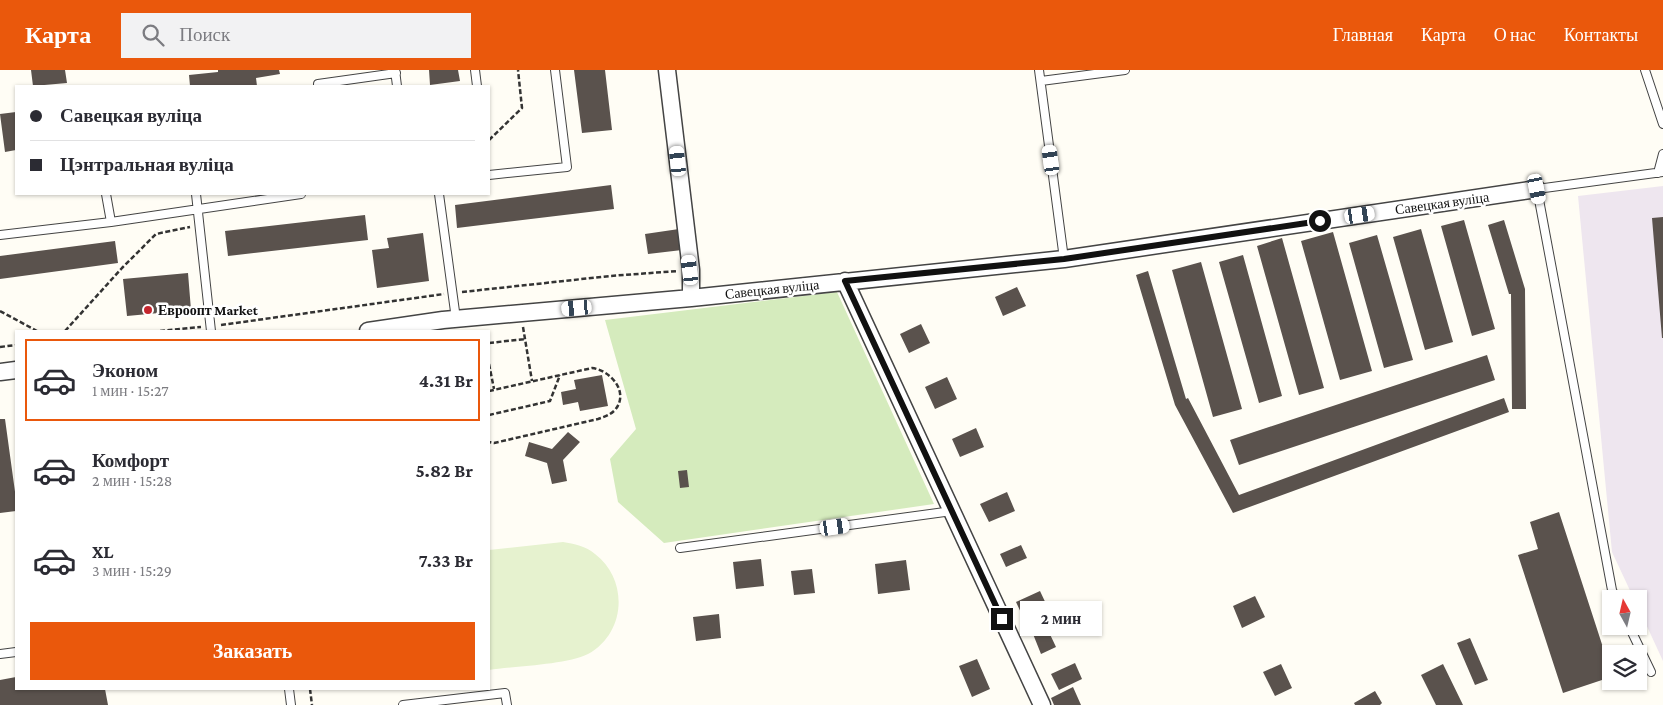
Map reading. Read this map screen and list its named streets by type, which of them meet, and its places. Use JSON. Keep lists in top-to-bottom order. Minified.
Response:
{"streets":{"street":["Савецкая вуліца"]},"places":["Евроопт Market"],"north":"top","page":{"header":"Карта","search":"Поиск","nav":["Главная","Карта","О нас","Контакты"],"banner":["Савецкая вуліца","Цэнтральная вуліца"],"list":[{"name":"Эконом","note":"1 мин · 15:27","value":"4.31 Br"},{"name":"Комфорт","note":"2 мин · 15:28","value":"5.82 Br"},{"name":"XL","note":"3 мин · 15:29","value":"7.33 Br"}],"bubble":"2 мин","buttons":"Заказать"}}
